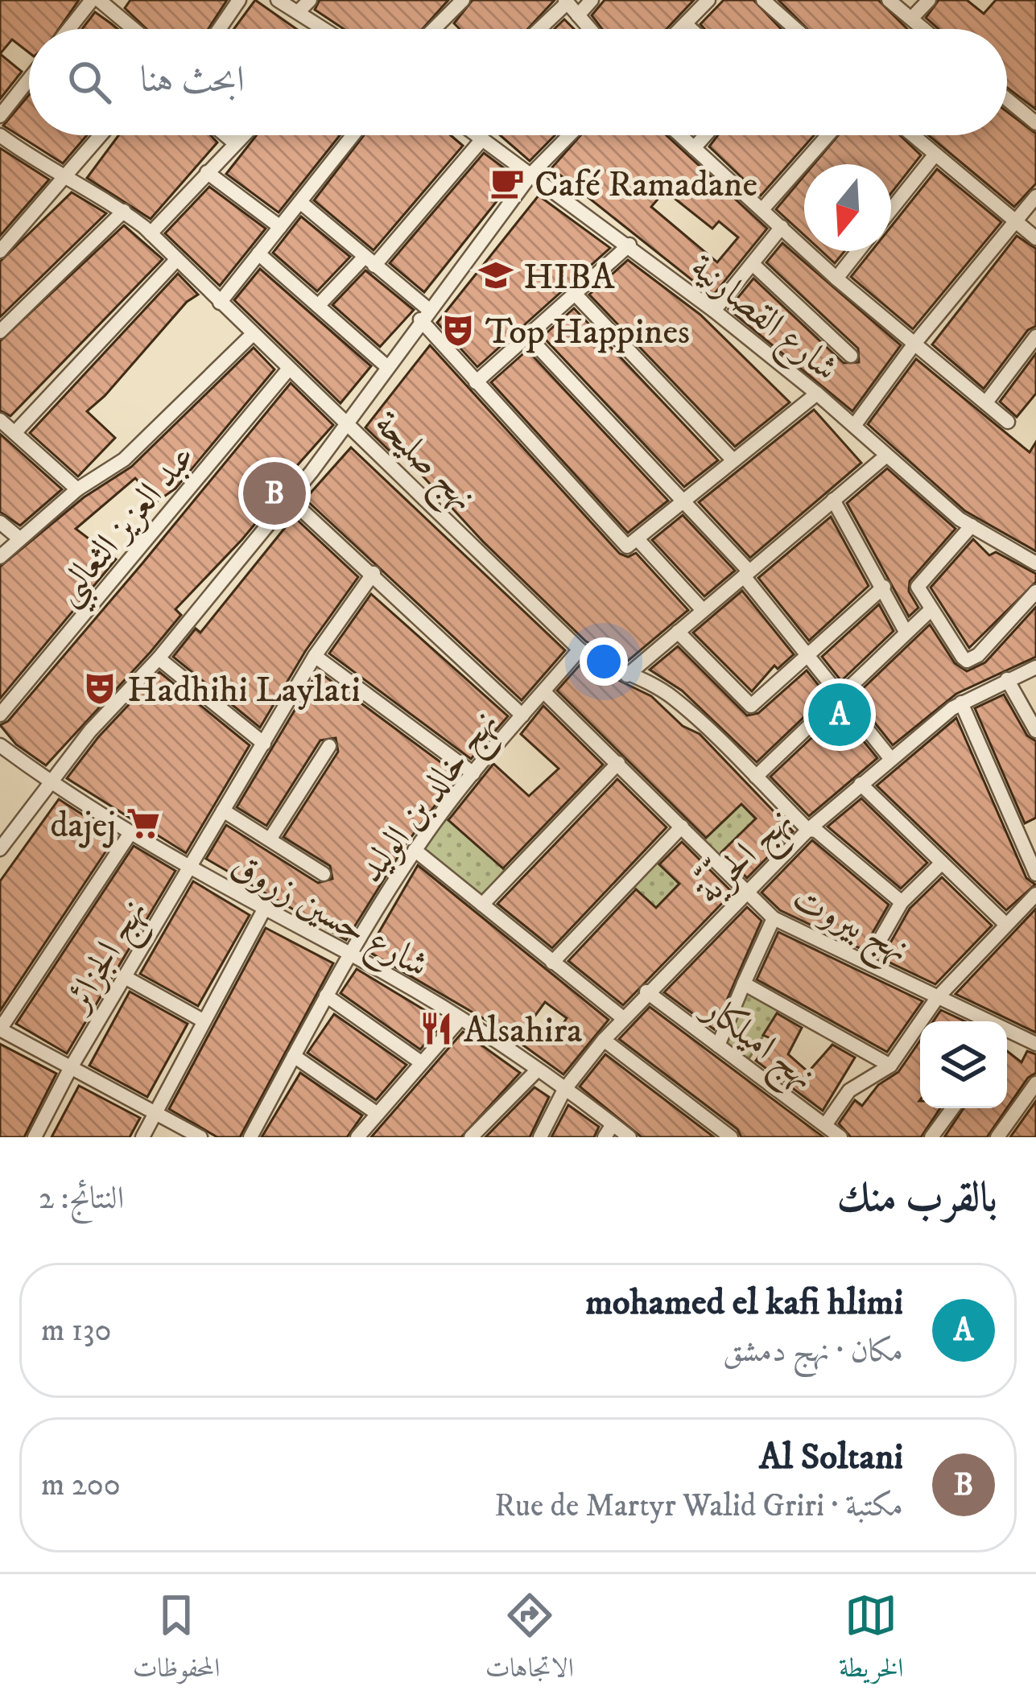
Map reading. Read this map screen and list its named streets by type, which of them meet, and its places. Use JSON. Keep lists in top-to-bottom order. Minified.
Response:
{"streets":{"street":["شارع القصارنية","نهج صليحة","عبد العزيز الثعالبي","نهج خالد بن الوليد","نهج الحرّيّة","شارع حسين زروق","نهج بيروت","نهج الجزائر","نهج اميلكار"]},"crossings":[["نهج صليحة","عبد العزيز الثعالبي"],["نهج صليحة","نهج خالد بن الوليد"],["نهج صليحة","نهج الحرّيّة"],["نهج خالد بن الوليد","شارع حسين زروق"],["نهج خالد بن الوليد","نهج بيروت"],["نهج الحرّيّة","شارع حسين زروق"],["نهج الحرّيّة","نهج بيروت"],["نهج الحرّيّة","نهج اميلكار"],["شارع حسين زروق","نهج الجزائر"]],"places":{"cafe":["Café Ramadane"],"school or university":["HIBA"],"theatre":["Top Happines","Hadhihi Laylati"],"supermarket":["dajej"],"restaurant":["Alsahira"]},"north":"bottom","page":{"search":"ابحث هنا","pins":["B","A"],"heading":["بالقرب منك","النتائج: 2"],"list":[{"mark":"A","name":"mohamed el kafi hlimi","note":"مكان · نهج دمشق","value":"130 m"},{"mark":"B","name":"Al Soltani","note":"مكتبة · Rue de Martyr Walid Griri","value":"200 m"}],"nav":["الخريطة","الاتجاهات","المحفوظات"]}}
